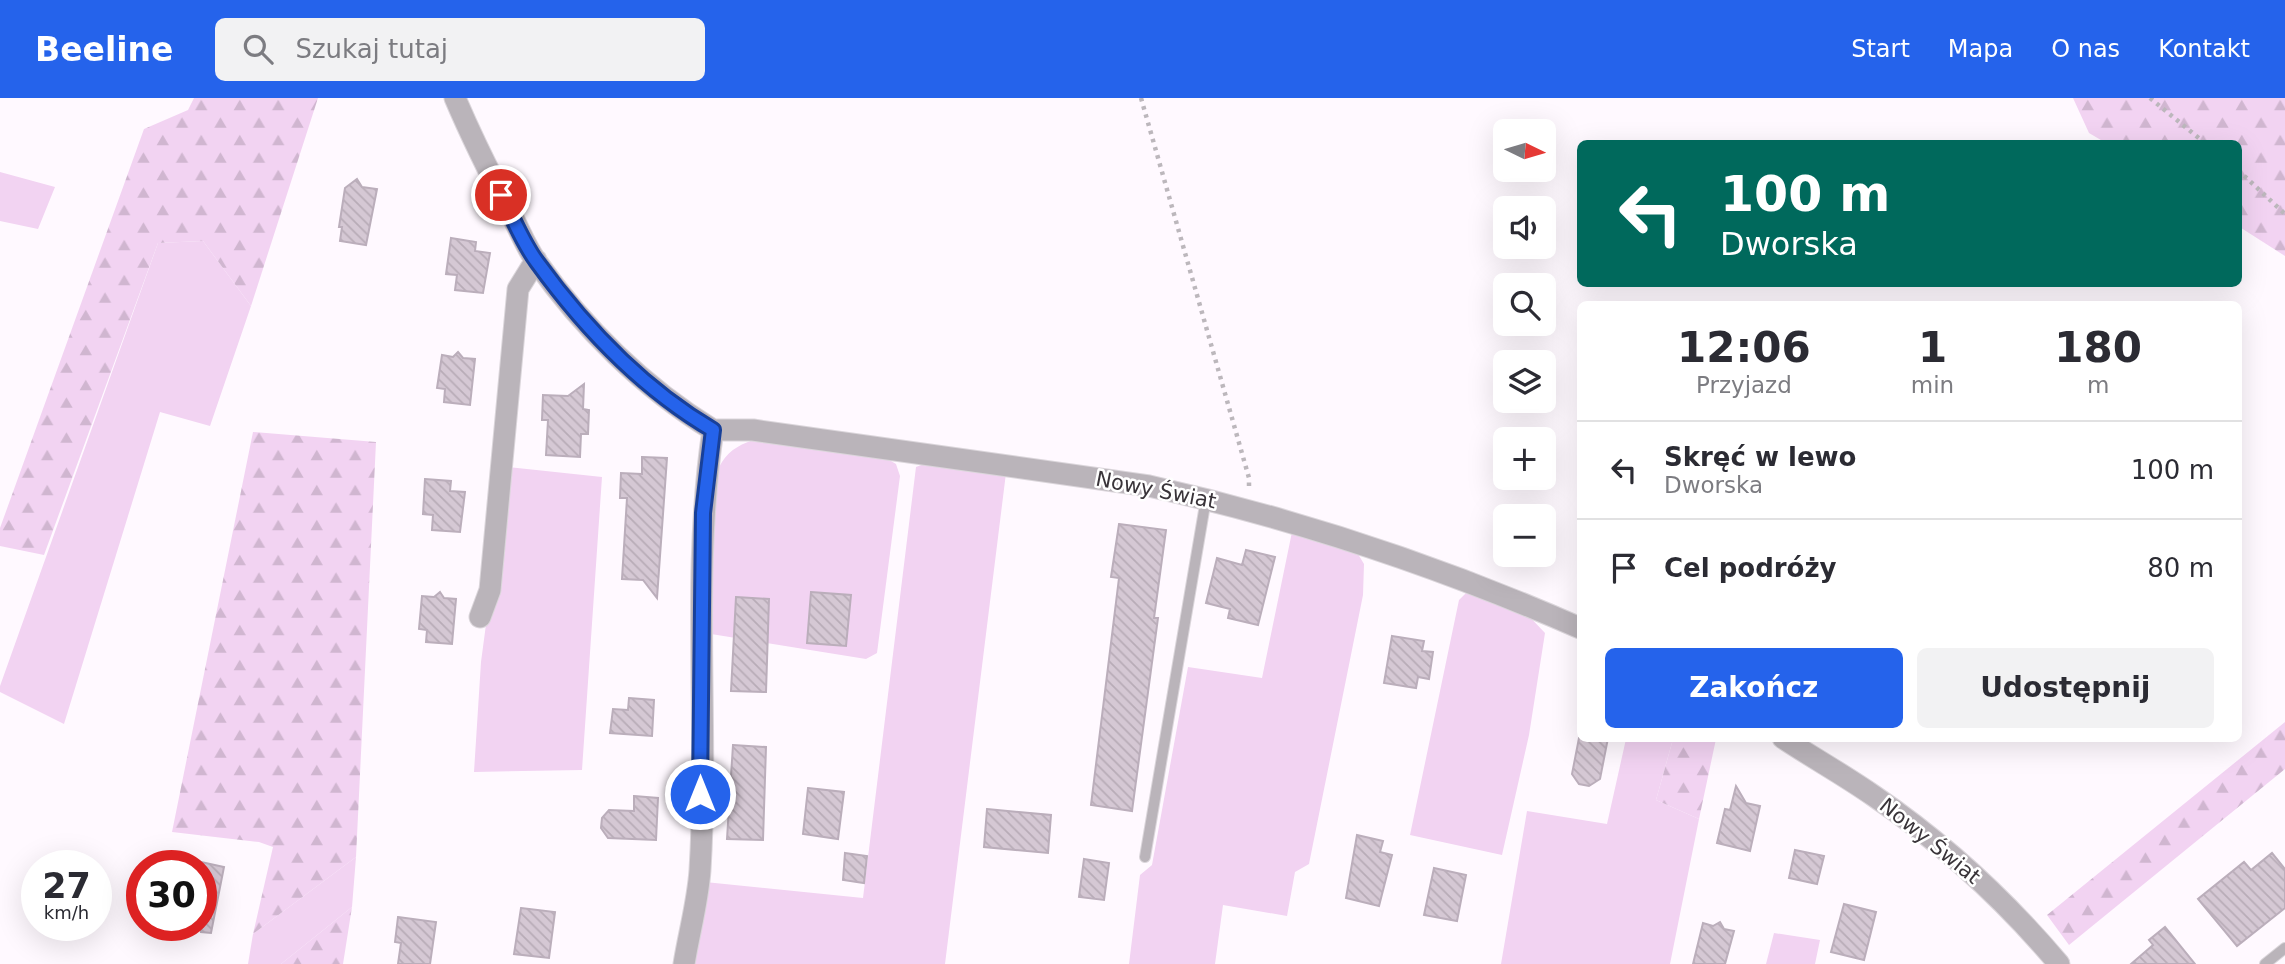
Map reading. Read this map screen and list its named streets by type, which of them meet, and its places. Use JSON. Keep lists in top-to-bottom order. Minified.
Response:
{"streets":{"street":["Nowy Świat"]},"north":"right","page":{"header":"Beeline","search":"Szukaj tutaj","nav":["Start","Mapa","O nas","Kontakt"],"map_buttons":["+","−"],"turn":["100 m","Dworska"],"eta":["12:06","Przyjazd","1","min","180","m"],"list":[{"name":"Skręć w lewo","note":"Dworska","value":"100 m"},{"name":"Cel podróży","value":"80 m"}],"buttons":["Zakończ","Udostępnij"],"speed":"27 km/h","limit":"30"}}
